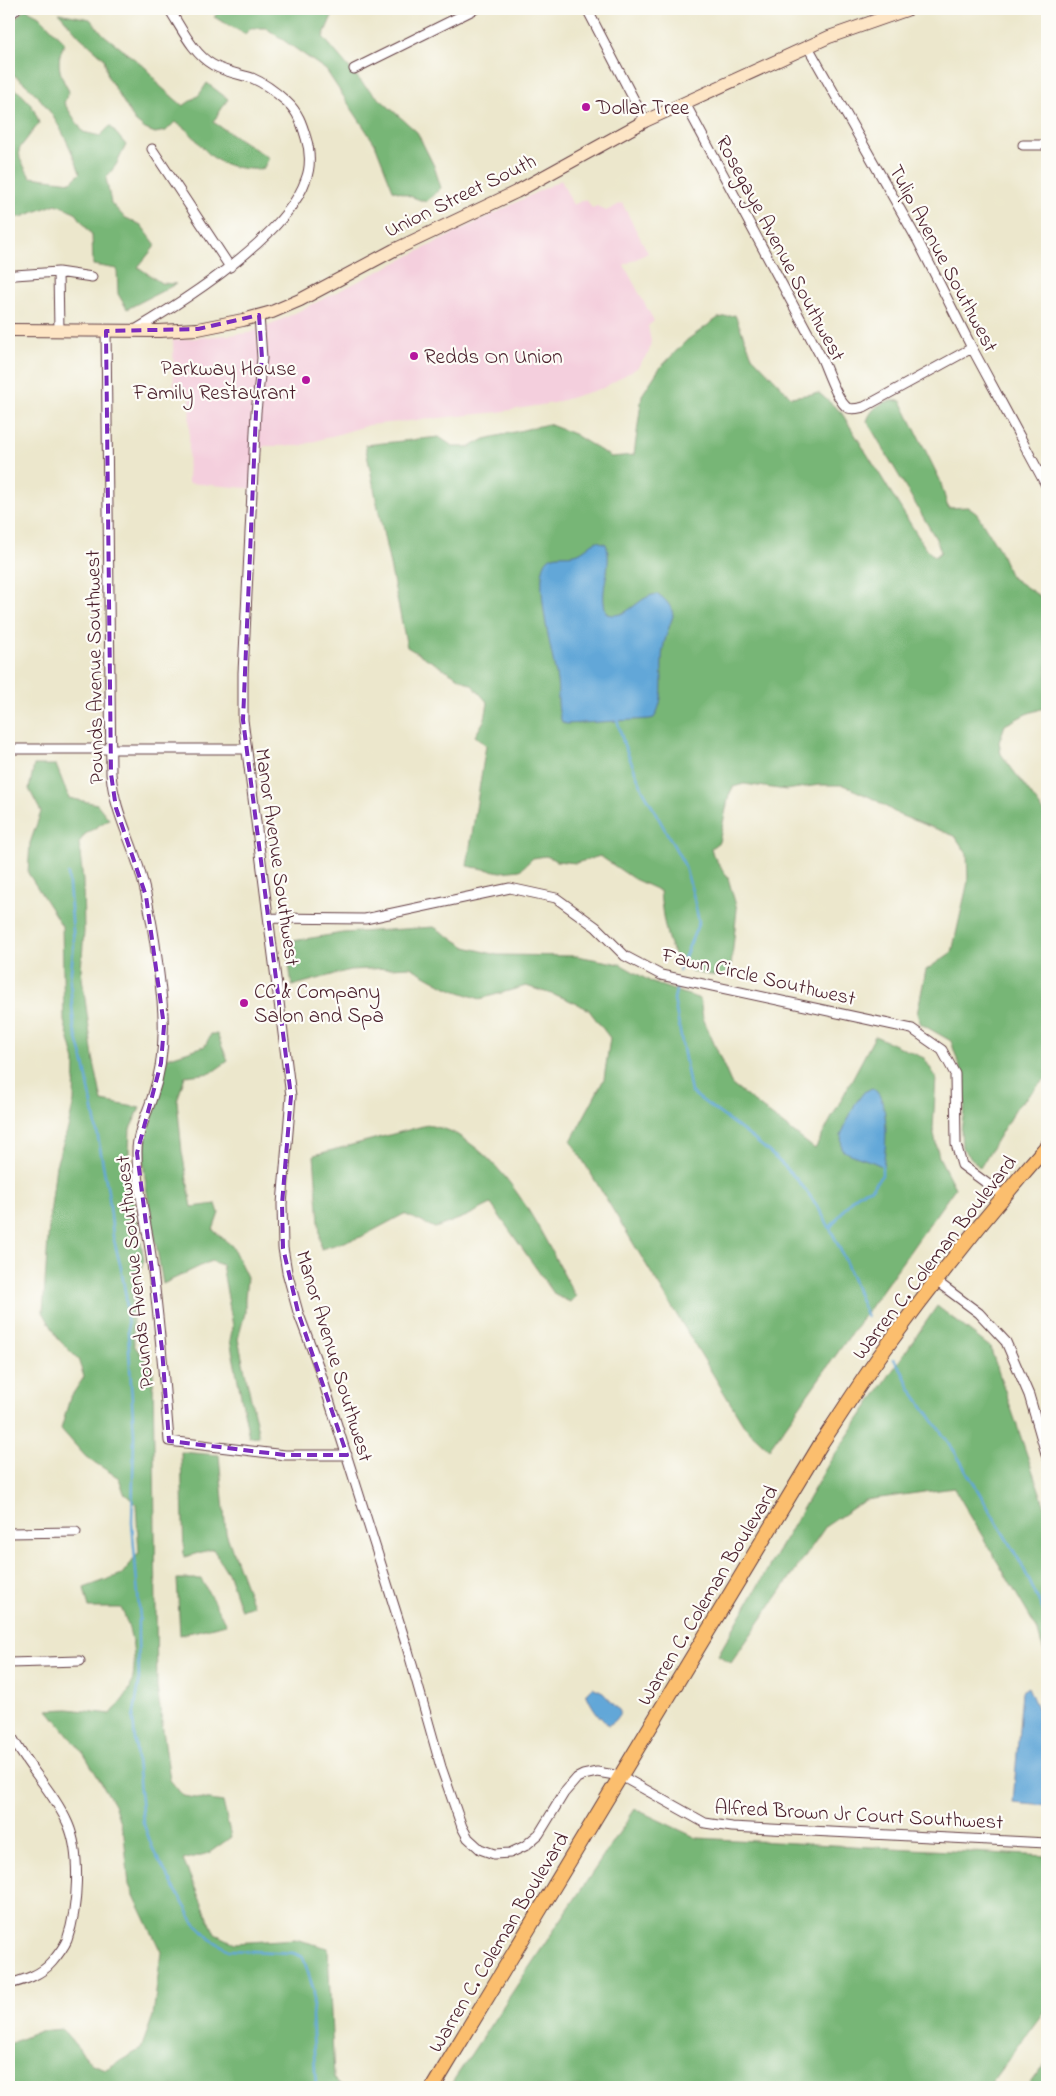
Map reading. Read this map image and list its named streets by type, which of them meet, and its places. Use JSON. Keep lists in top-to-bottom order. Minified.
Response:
{"streets":{"highway":["Warren C. Coleman Boulevard"],"main road":["Union Street South"],"street":["Rosegaye Avenue Southwest","Tulip Avenue Southwest","Pounds Avenue Southwest","Manor Avenue Southwest","Fawn Circle Southwest","Alfred Brown Jr Court Southwest"]},"crossings":[["Union Street South","Rosegaye Avenue Southwest"],["Union Street South","Tulip Avenue Southwest"],["Union Street South","Pounds Avenue Southwest"],["Union Street South","Manor Avenue Southwest"],["Rosegaye Avenue Southwest","Tulip Avenue Southwest"],["Pounds Avenue Southwest","Manor Avenue Southwest"],["Manor Avenue Southwest","Fawn Circle Southwest"],["Manor Avenue Southwest","Warren C. Coleman Boulevard"],["Manor Avenue Southwest","Alfred Brown Jr Court Southwest"],["Fawn Circle Southwest","Warren C. Coleman Boulevard"],["Warren C. Coleman Boulevard","Alfred Brown Jr Court Southwest"]],"places":["Dollar Tree","Redds On Union","Parkway House Family Restaurant","CC & Company Salon and Spa"]}
